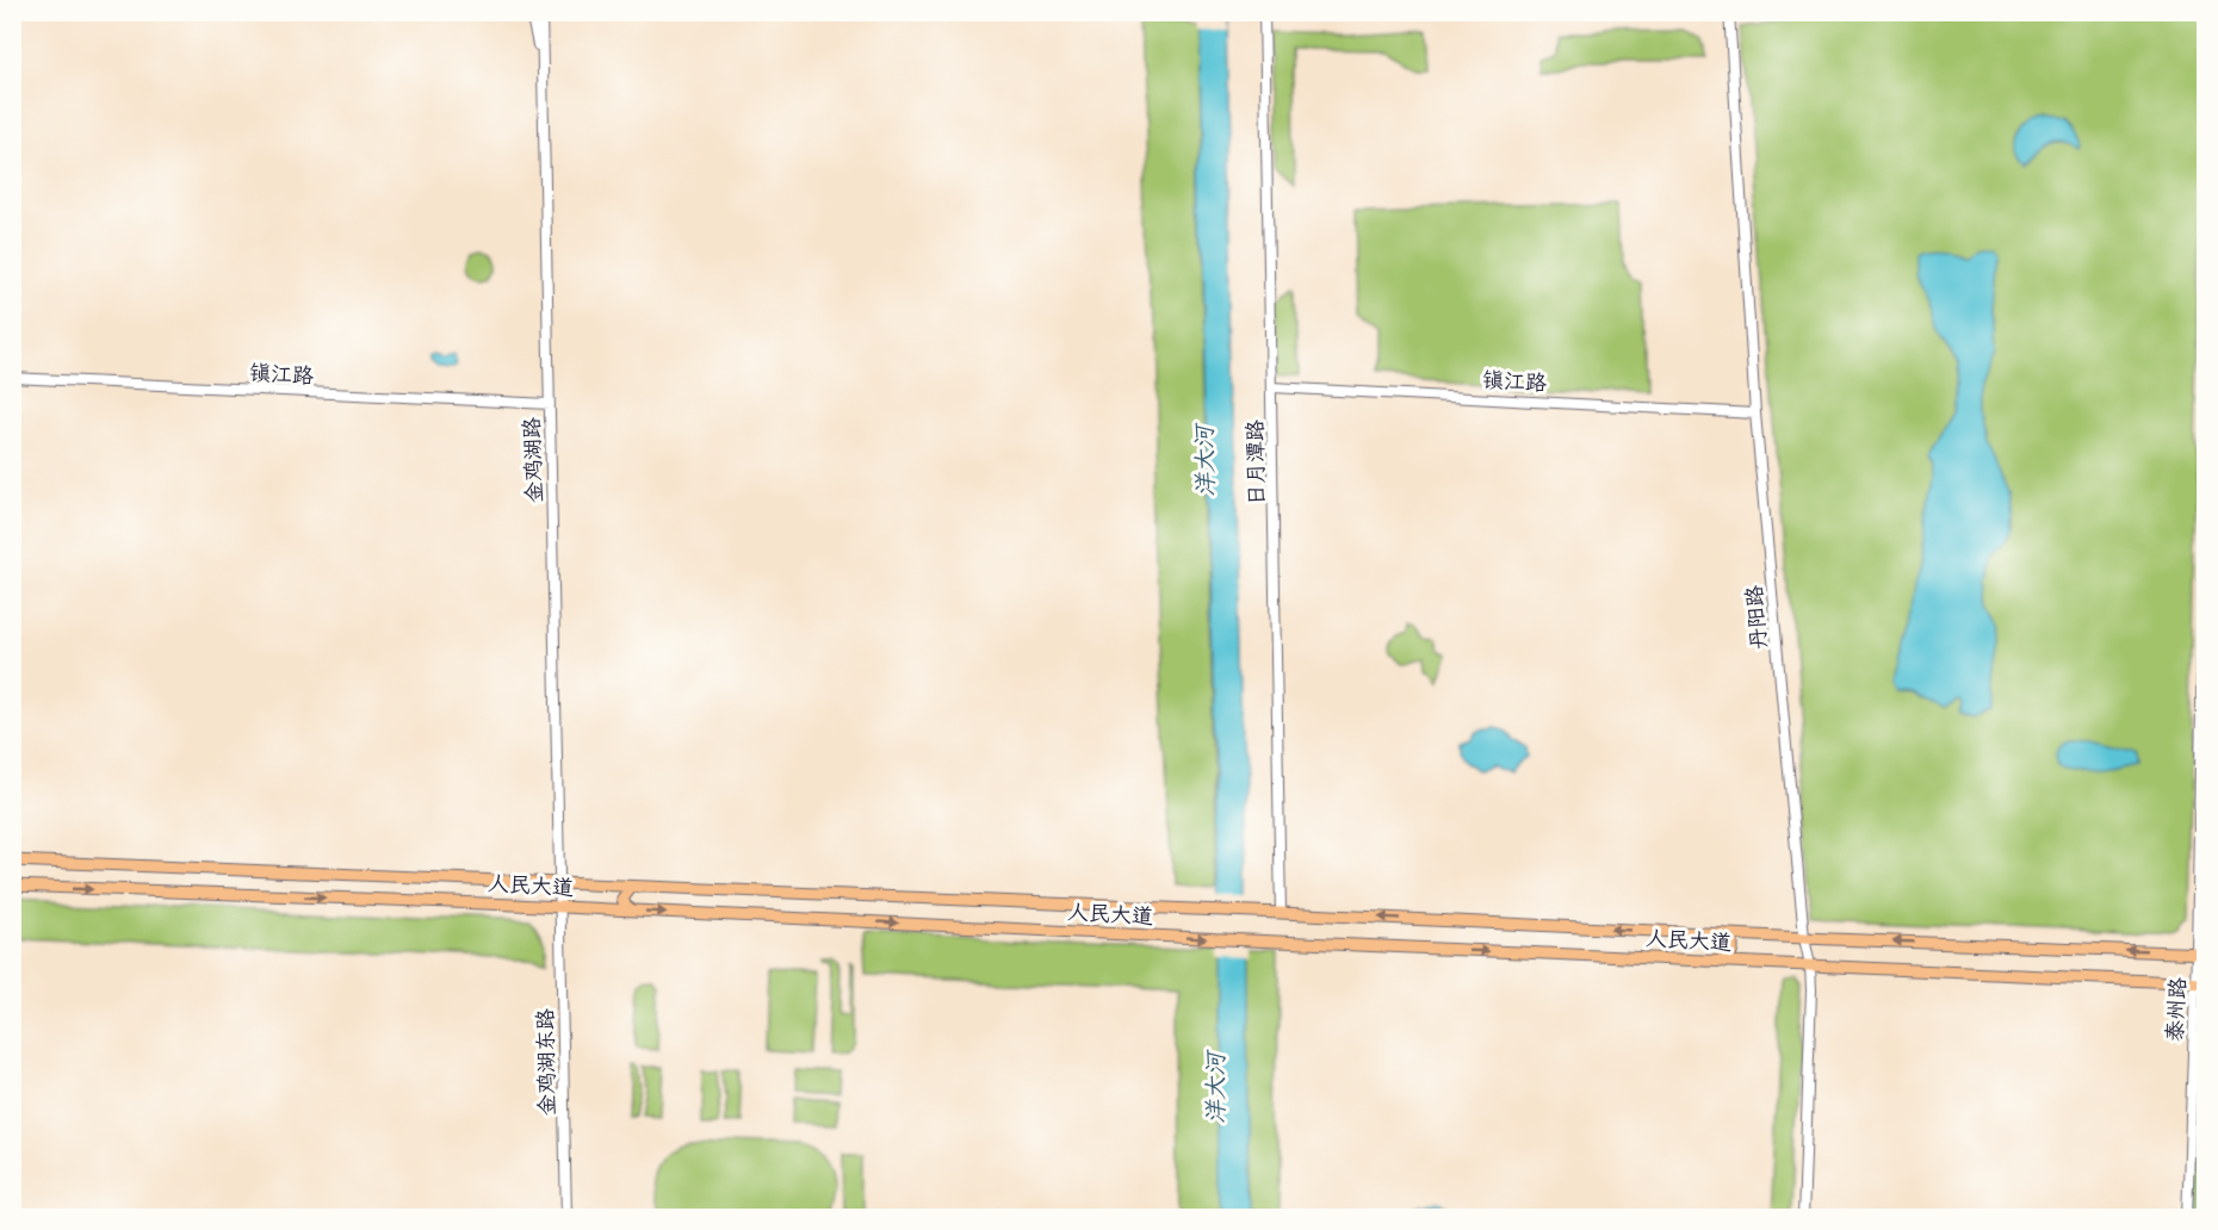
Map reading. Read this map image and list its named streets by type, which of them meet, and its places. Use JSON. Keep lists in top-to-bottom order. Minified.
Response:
{"streets":{"main road":["人民大道"],"street":["镇江路","金鸡湖路","日月潭路","丹阳路","泰州路","金鸡湖东路"]},"crossings":[["镇江路","金鸡湖路"],["镇江路","日月潭路"],["镇江路","丹阳路"],["金鸡湖路","人民大道"],["金鸡湖路","金鸡湖东路"],["日月潭路","人民大道"],["丹阳路","人民大道"],["人民大道","泰州路"],["人民大道","金鸡湖东路"]],"water":["洋大河"]}
